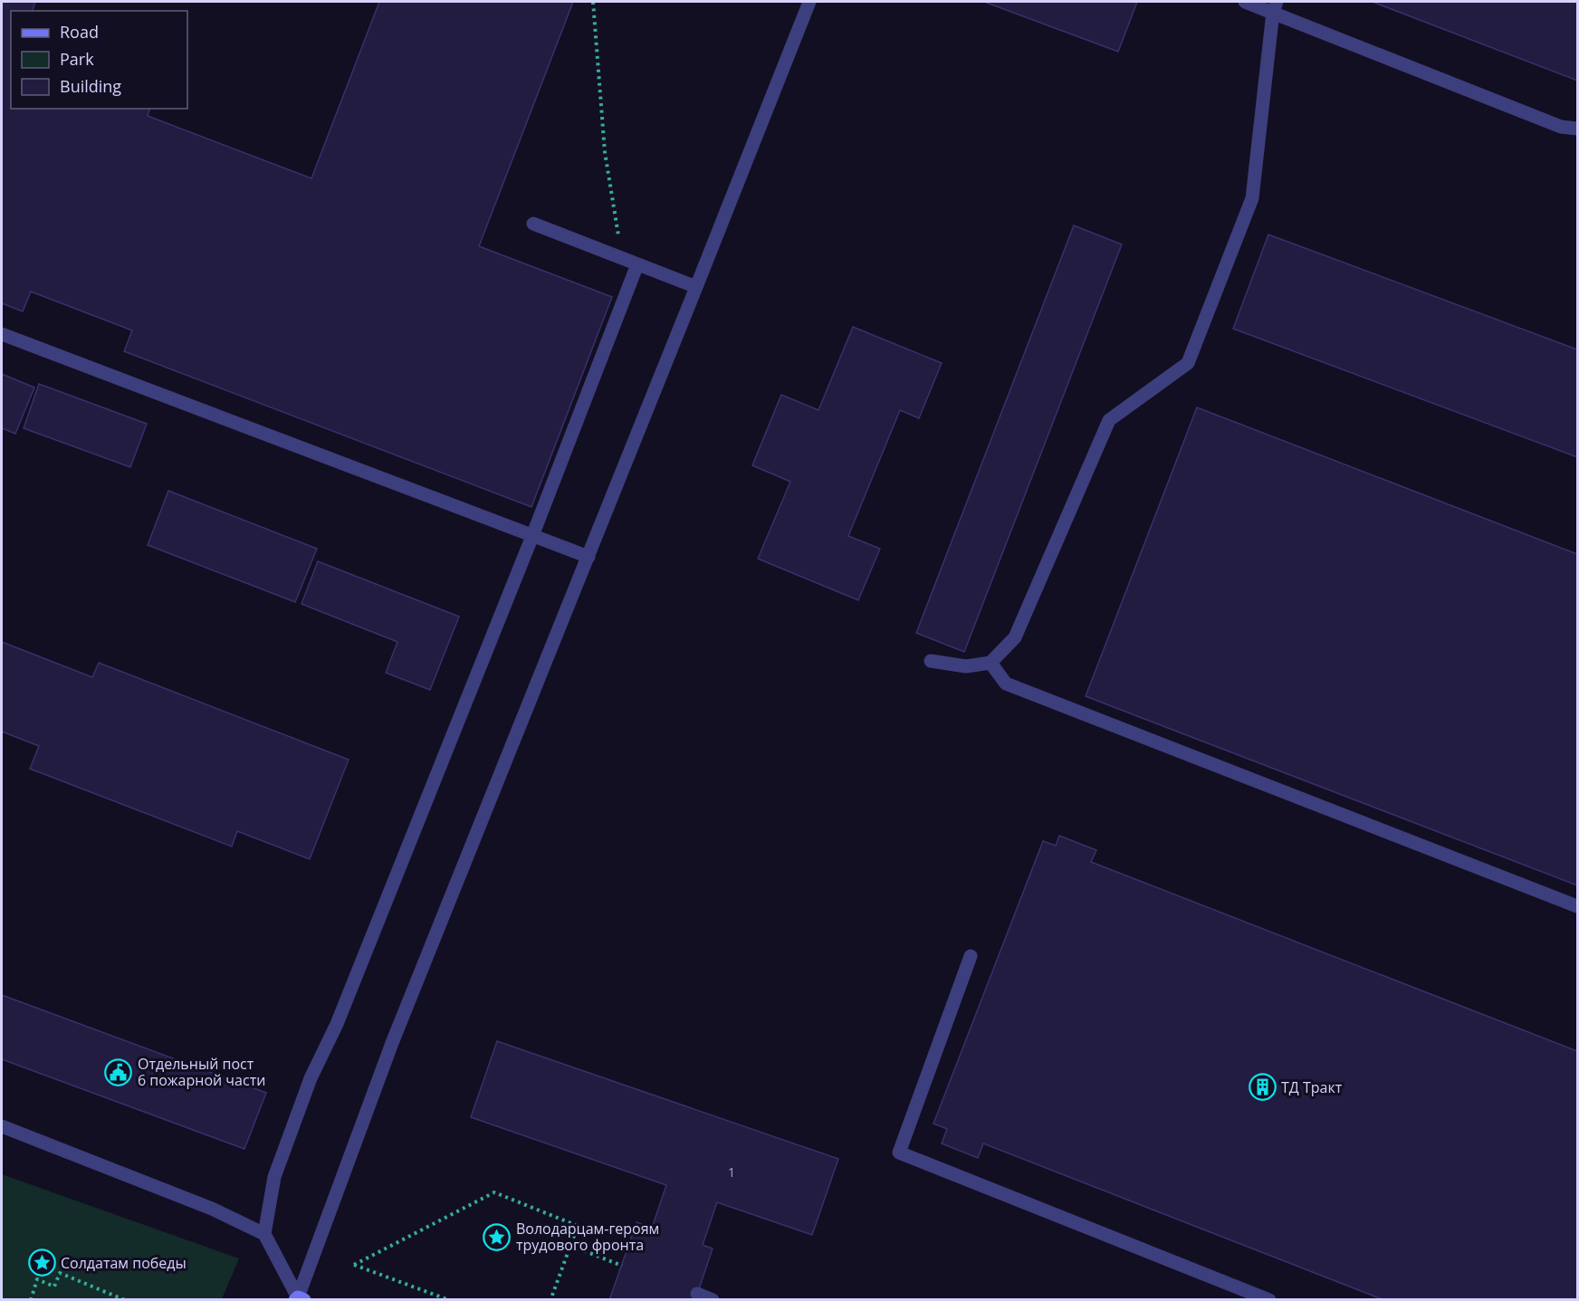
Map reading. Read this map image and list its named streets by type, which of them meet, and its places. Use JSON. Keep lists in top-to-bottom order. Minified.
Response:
{"places":{"public building":["Отдельный пост 6 пожарной части"],"building":["ТД Тракт"],"place":["Володарцам-героям трудового фронта","Солдатам победы"]},"house_numbers":["1"],"legend":["Road","Park","Building"]}
